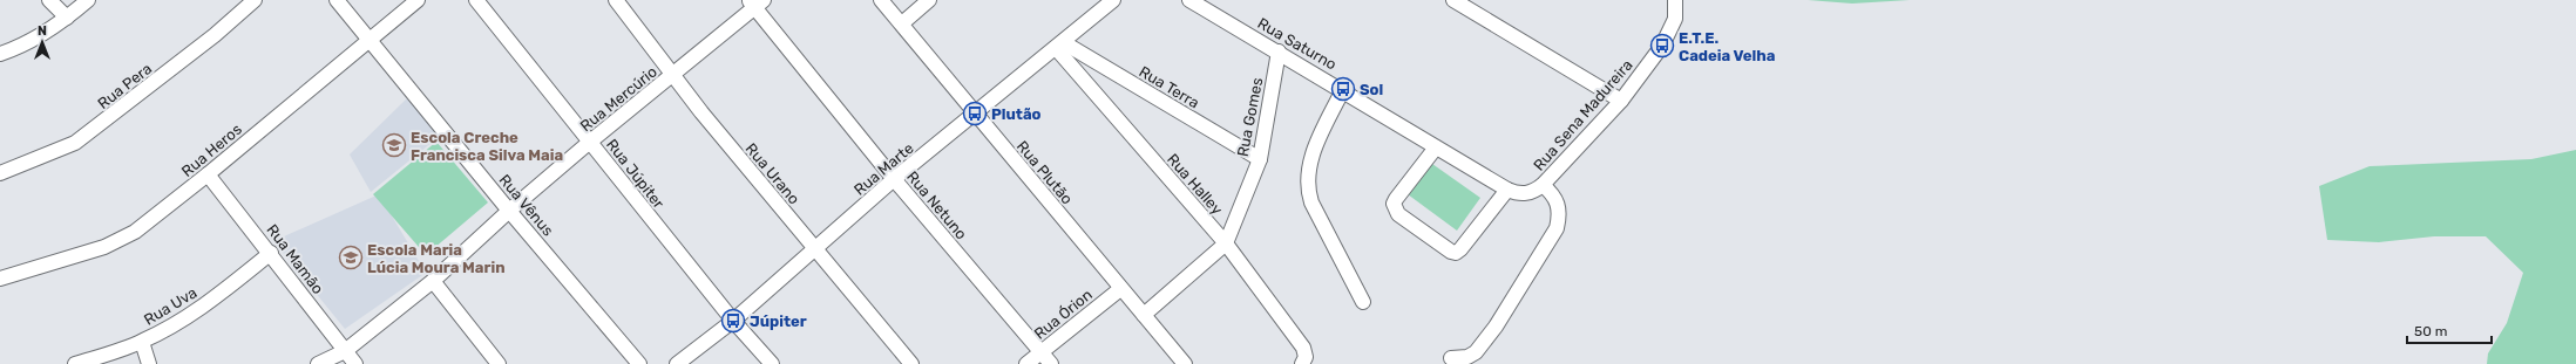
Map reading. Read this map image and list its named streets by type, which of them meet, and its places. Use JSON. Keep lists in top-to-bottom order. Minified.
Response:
{"streets":{"street":["Rua Saturno","Rua Pera","Rua Terra","Rua Mercúrio","Rua Sena Madureira","Rua Gomes","Rua Heros","Rua Marte","Rua Plutão","Rua Júpiter","Rua Urano","Rua Halley","Rua Vênus","Rua Netuno","Rua Mamão","Rua Uva","Rua Órion"]},"crossings":[["Rua Saturno","Rua Sena Madureira"],["Rua Saturno","Rua Gomes"],["Rua Terra","Rua Gomes"],["Rua Terra","Rua Marte"],["Rua Terra","Rua Halley"],["Rua Mercúrio","Rua Júpiter"],["Rua Mercúrio","Rua Urano"],["Rua Mercúrio","Rua Vênus"],["Rua Mercúrio","Rua Netuno"],["Rua Mercúrio","Rua Mamão"],["Rua Gomes","Rua Plutão"],["Rua Gomes","Rua Halley"],["Rua Heros","Rua Vênus"],["Rua Heros","Rua Mamão"],["Rua Marte","Rua Plutão"],["Rua Marte","Rua Júpiter"],["Rua Marte","Rua Urano"],["Rua Marte","Rua Halley"],["Rua Marte","Rua Netuno"],["Rua Plutão","Rua Órion"],["Rua Netuno","Rua Órion"],["Rua Mamão","Rua Uva"]],"places":{"bus stop":["E.T.E. Cadeia Velha","Sol","Plutão","Júpiter"],"school or university":["Escola Creche Francisca Silva Maia","Escola Maria Lúcia Moura Marin"]},"scale_bar":"50 m","north":"top"}
